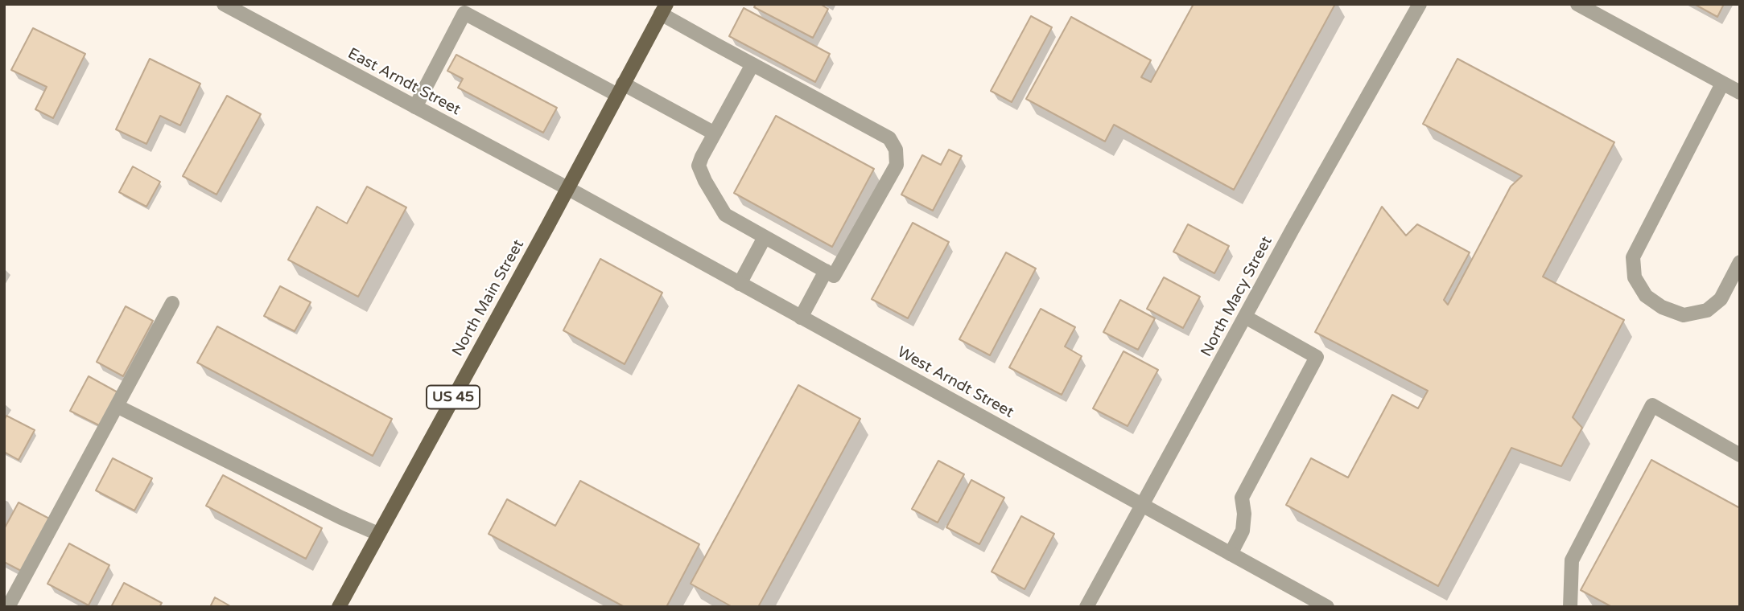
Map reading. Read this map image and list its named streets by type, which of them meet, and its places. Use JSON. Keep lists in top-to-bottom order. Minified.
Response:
{"streets":{"main road":["North Main Street","US 45"],"street":["East Arndt Street","North Macy Street","West Arndt Street"]},"crossings":[["East Arndt Street","North Main Street"],["East Arndt Street","West Arndt Street"],["North Macy Street","West Arndt Street"],["North Main Street","West Arndt Street"]]}
